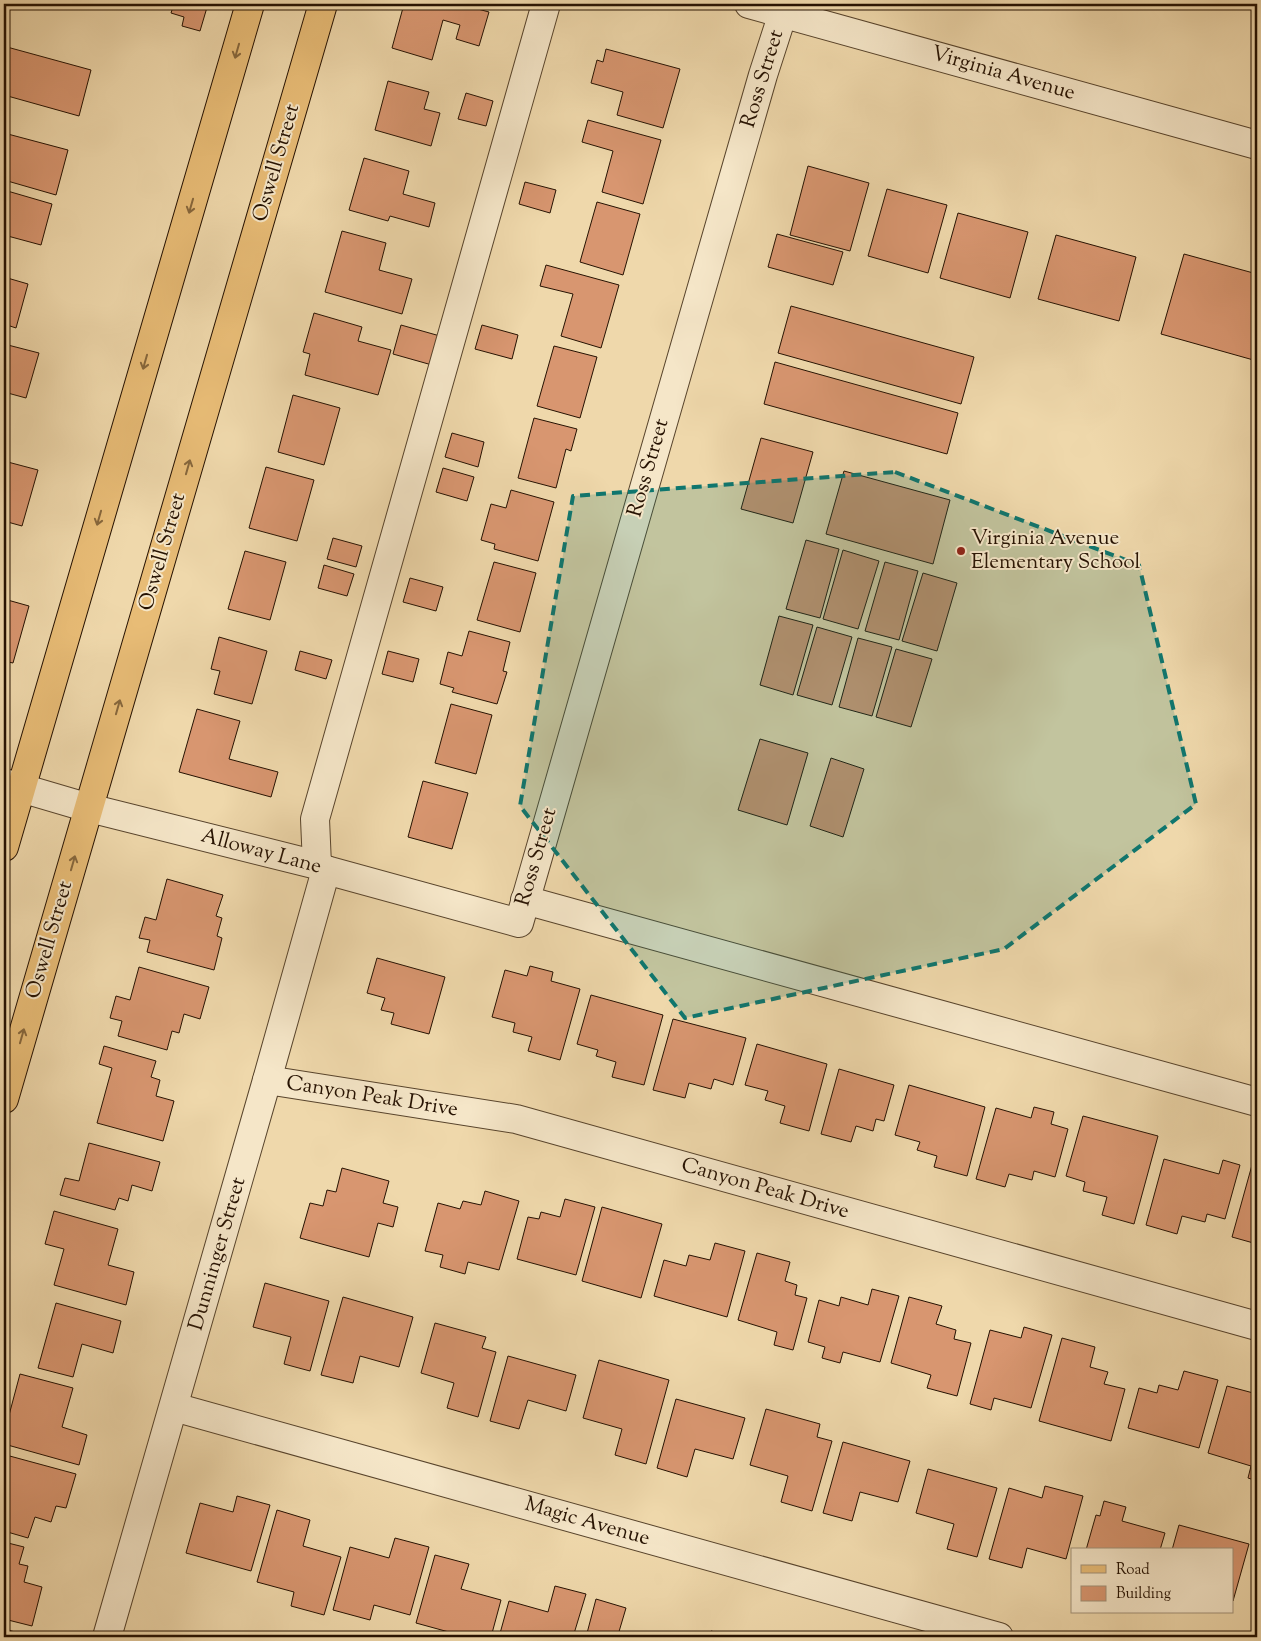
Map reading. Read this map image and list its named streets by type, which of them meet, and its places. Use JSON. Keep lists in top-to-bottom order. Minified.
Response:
{"streets":{"main road":["Oswell Street"],"street":["Virginia Avenue","Ross Street","Alloway Lane","Canyon Peak Drive","Dunninger Street","Magic Avenue"]},"crossings":[["Virginia Avenue","Ross Street"],["Ross Street","Alloway Lane"],["Oswell Street","Alloway Lane"],["Alloway Lane","Dunninger Street"],["Canyon Peak Drive","Dunninger Street"],["Dunninger Street","Magic Avenue"]],"places":["Virginia Avenue Elementary School"],"legend":["Road","Building"]}
